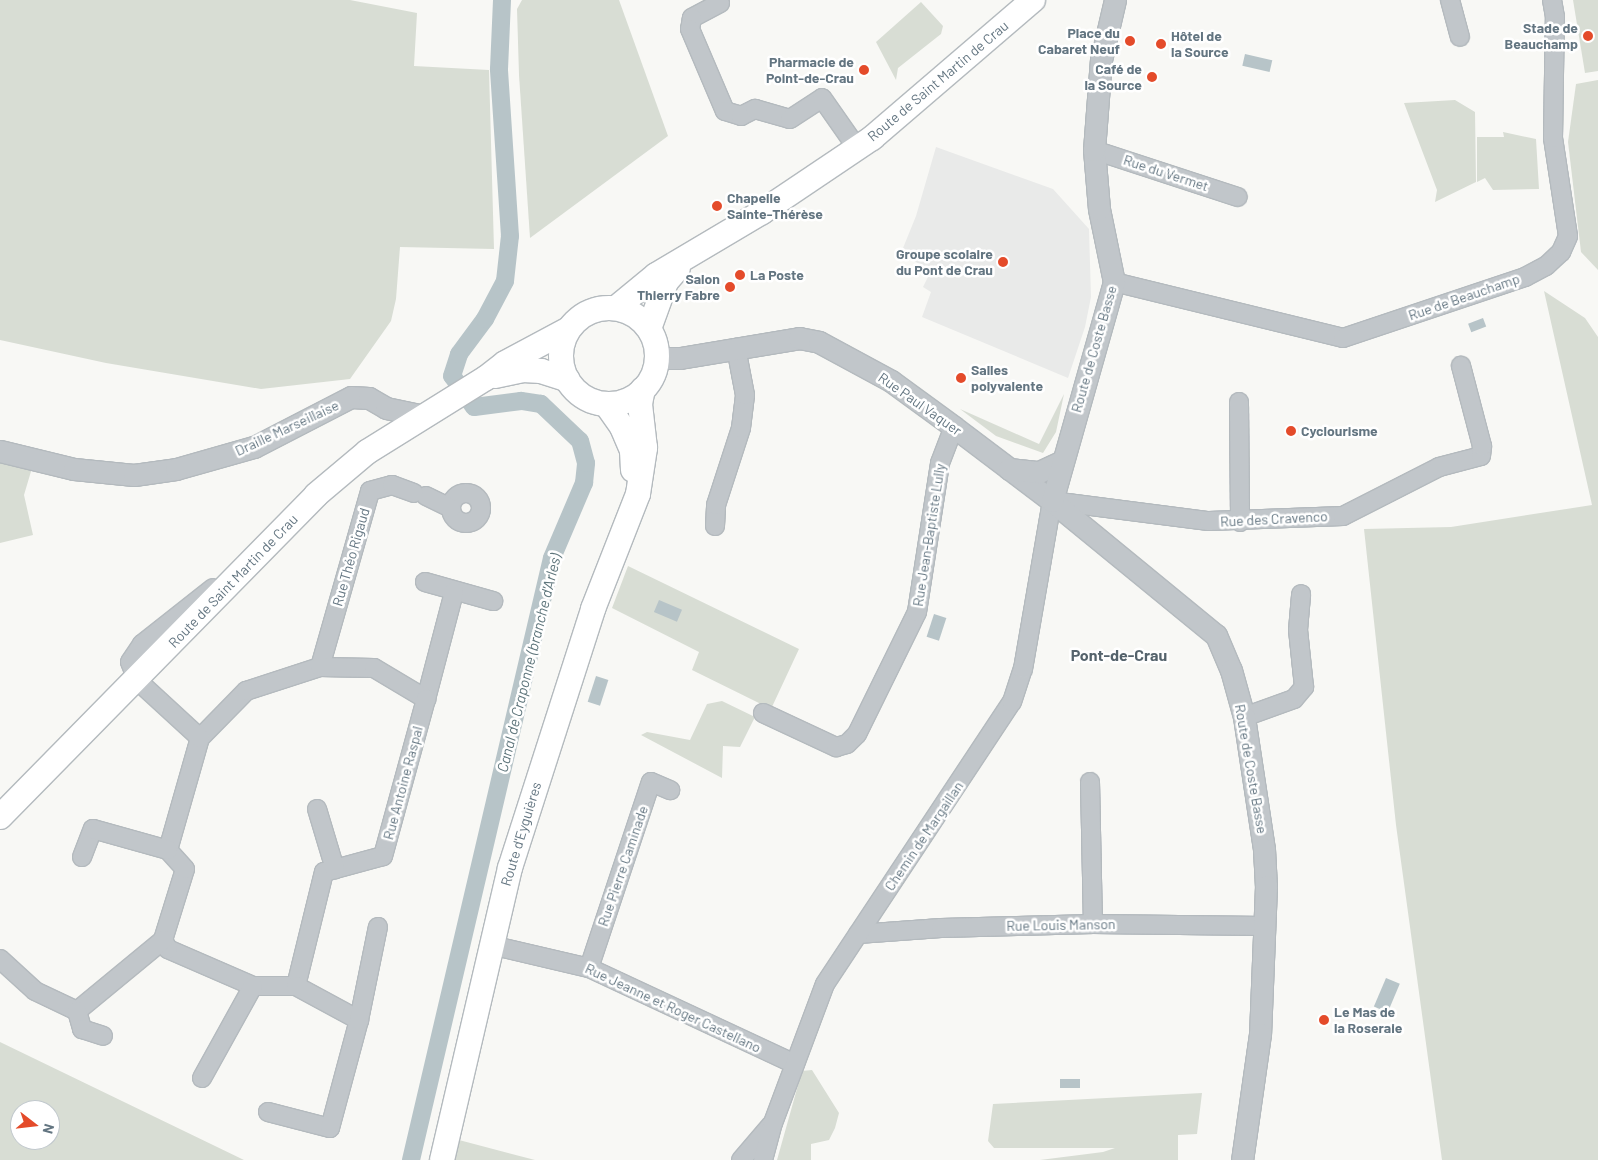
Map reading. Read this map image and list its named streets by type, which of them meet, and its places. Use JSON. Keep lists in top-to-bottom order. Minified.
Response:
{"streets":{"main road":["Route de Saint Martin de Crau","Route d'Eyguières"],"street":["Rue du Vermet","Rue de Beauchamp","Route de Coste Basse","Rue Paul Vaquer","Draille Marseillaise","Rue des Cravenco","Rue Jean-Baptiste Lully","Rue Théo Rigaud","Rue Antoine Raspal","Chemin de Margaillan","Rue Pierre Caminade","Rue Louis Manson","Rue Jeanne et Roger Castellano"]},"crossings":[["Route de Saint Martin de Crau","Rue Paul Vaquer"],["Route de Saint Martin de Crau","Draille Marseillaise"],["Route de Saint Martin de Crau","Route d'Eyguières"],["Rue du Vermet","Route de Coste Basse"],["Rue de Beauchamp","Route de Coste Basse"],["Route de Coste Basse","Rue Paul Vaquer"],["Route de Coste Basse","Rue des Cravenco"],["Route de Coste Basse","Chemin de Margaillan"],["Route de Coste Basse","Rue Louis Manson"],["Rue Paul Vaquer","Rue des Cravenco"],["Rue Paul Vaquer","Rue Jean-Baptiste Lully"],["Rue Paul Vaquer","Route d'Eyguières"],["Rue Paul Vaquer","Chemin de Margaillan"],["Rue des Cravenco","Chemin de Margaillan"],["Route d'Eyguières","Rue Jeanne et Roger Castellano"],["Chemin de Margaillan","Rue Louis Manson"],["Chemin de Margaillan","Rue Jeanne et Roger Castellano"],["Rue Pierre Caminade","Rue Jeanne et Roger Castellano"]],"districts":["Pont-de-Crau"],"water":["Canal de Craponne (branche d'Arles)"],"places":["Stade de Beauchamp","Place du Cabaret Neuf","Hôtel de la Source","Pharmacie de Point-de-Crau","Café de la Source","Chapelle Sainte-Thérèse","Groupe scolaire du Pont de Crau","La Poste","Salon Thierry Fabre","Salles polyvalente","Cyclourisme","Le Mas de la Roseraie"],"north":"right"}
